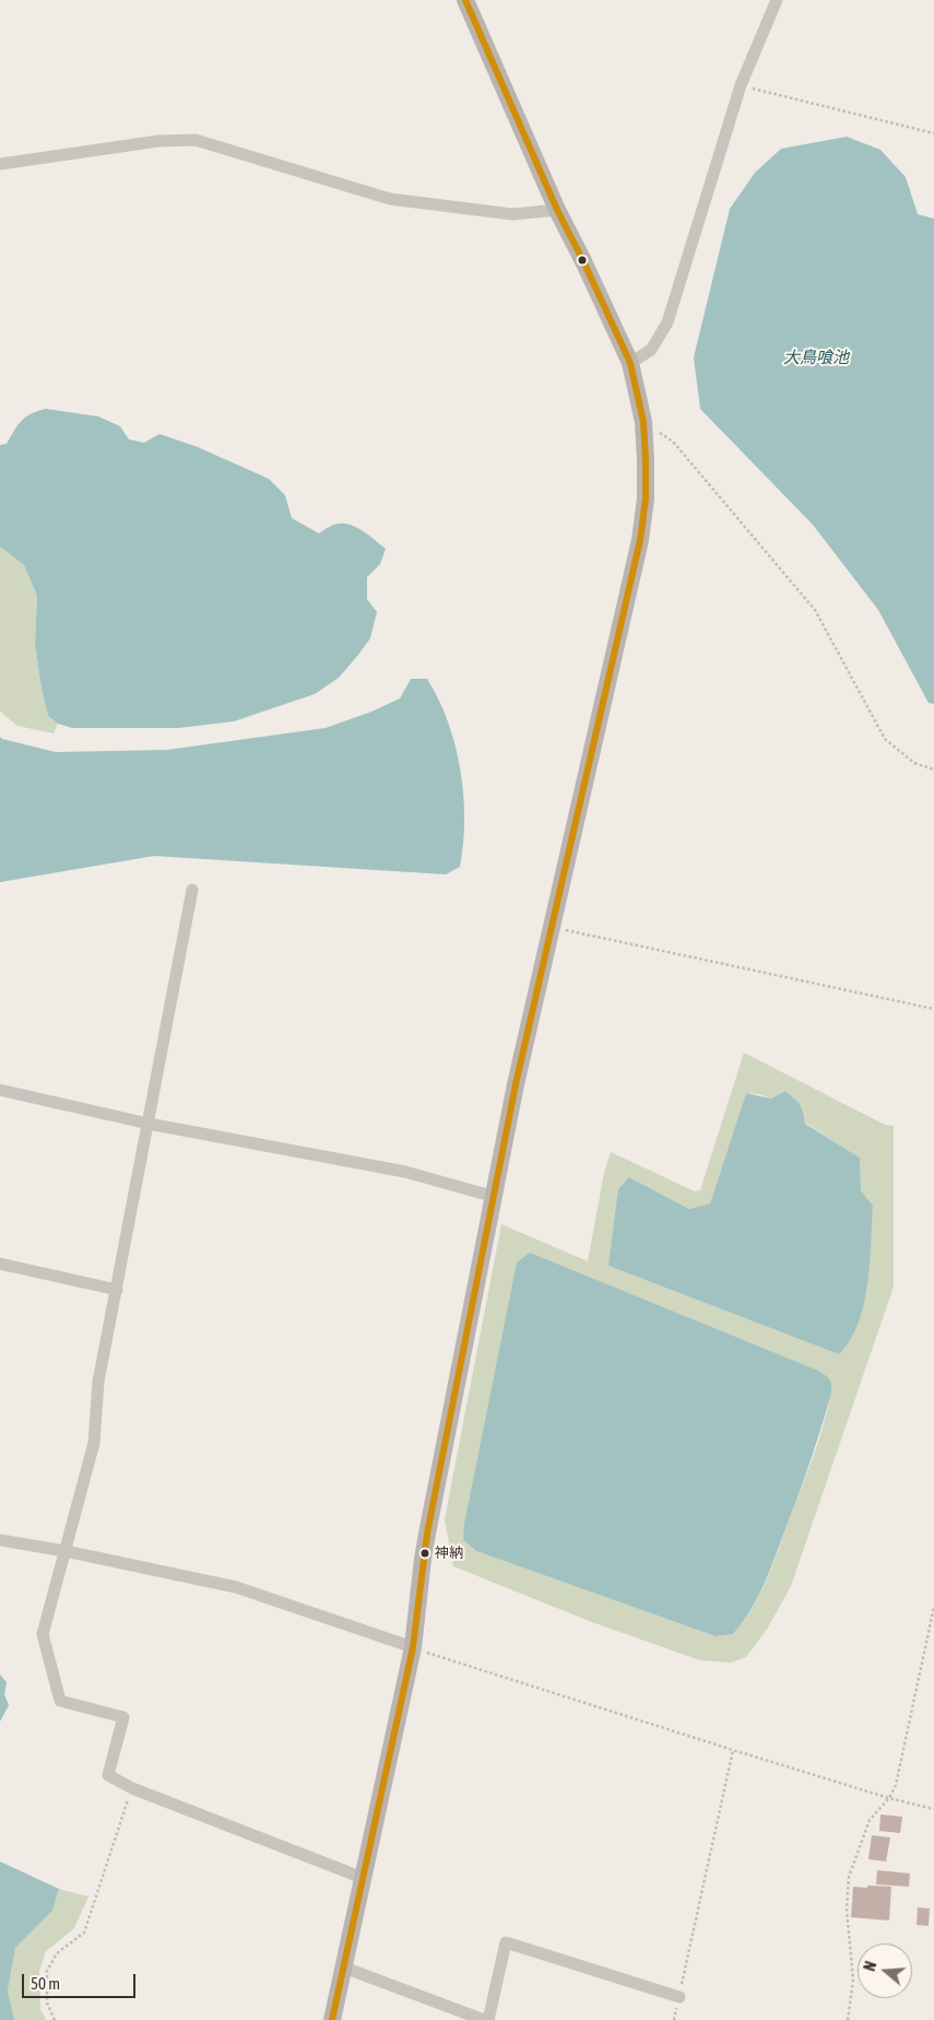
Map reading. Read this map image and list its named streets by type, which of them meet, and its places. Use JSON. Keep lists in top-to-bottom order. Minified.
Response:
{"water":["大鳥喰池"],"places":["神納"],"scale_bar":"50 m","north":"left"}
